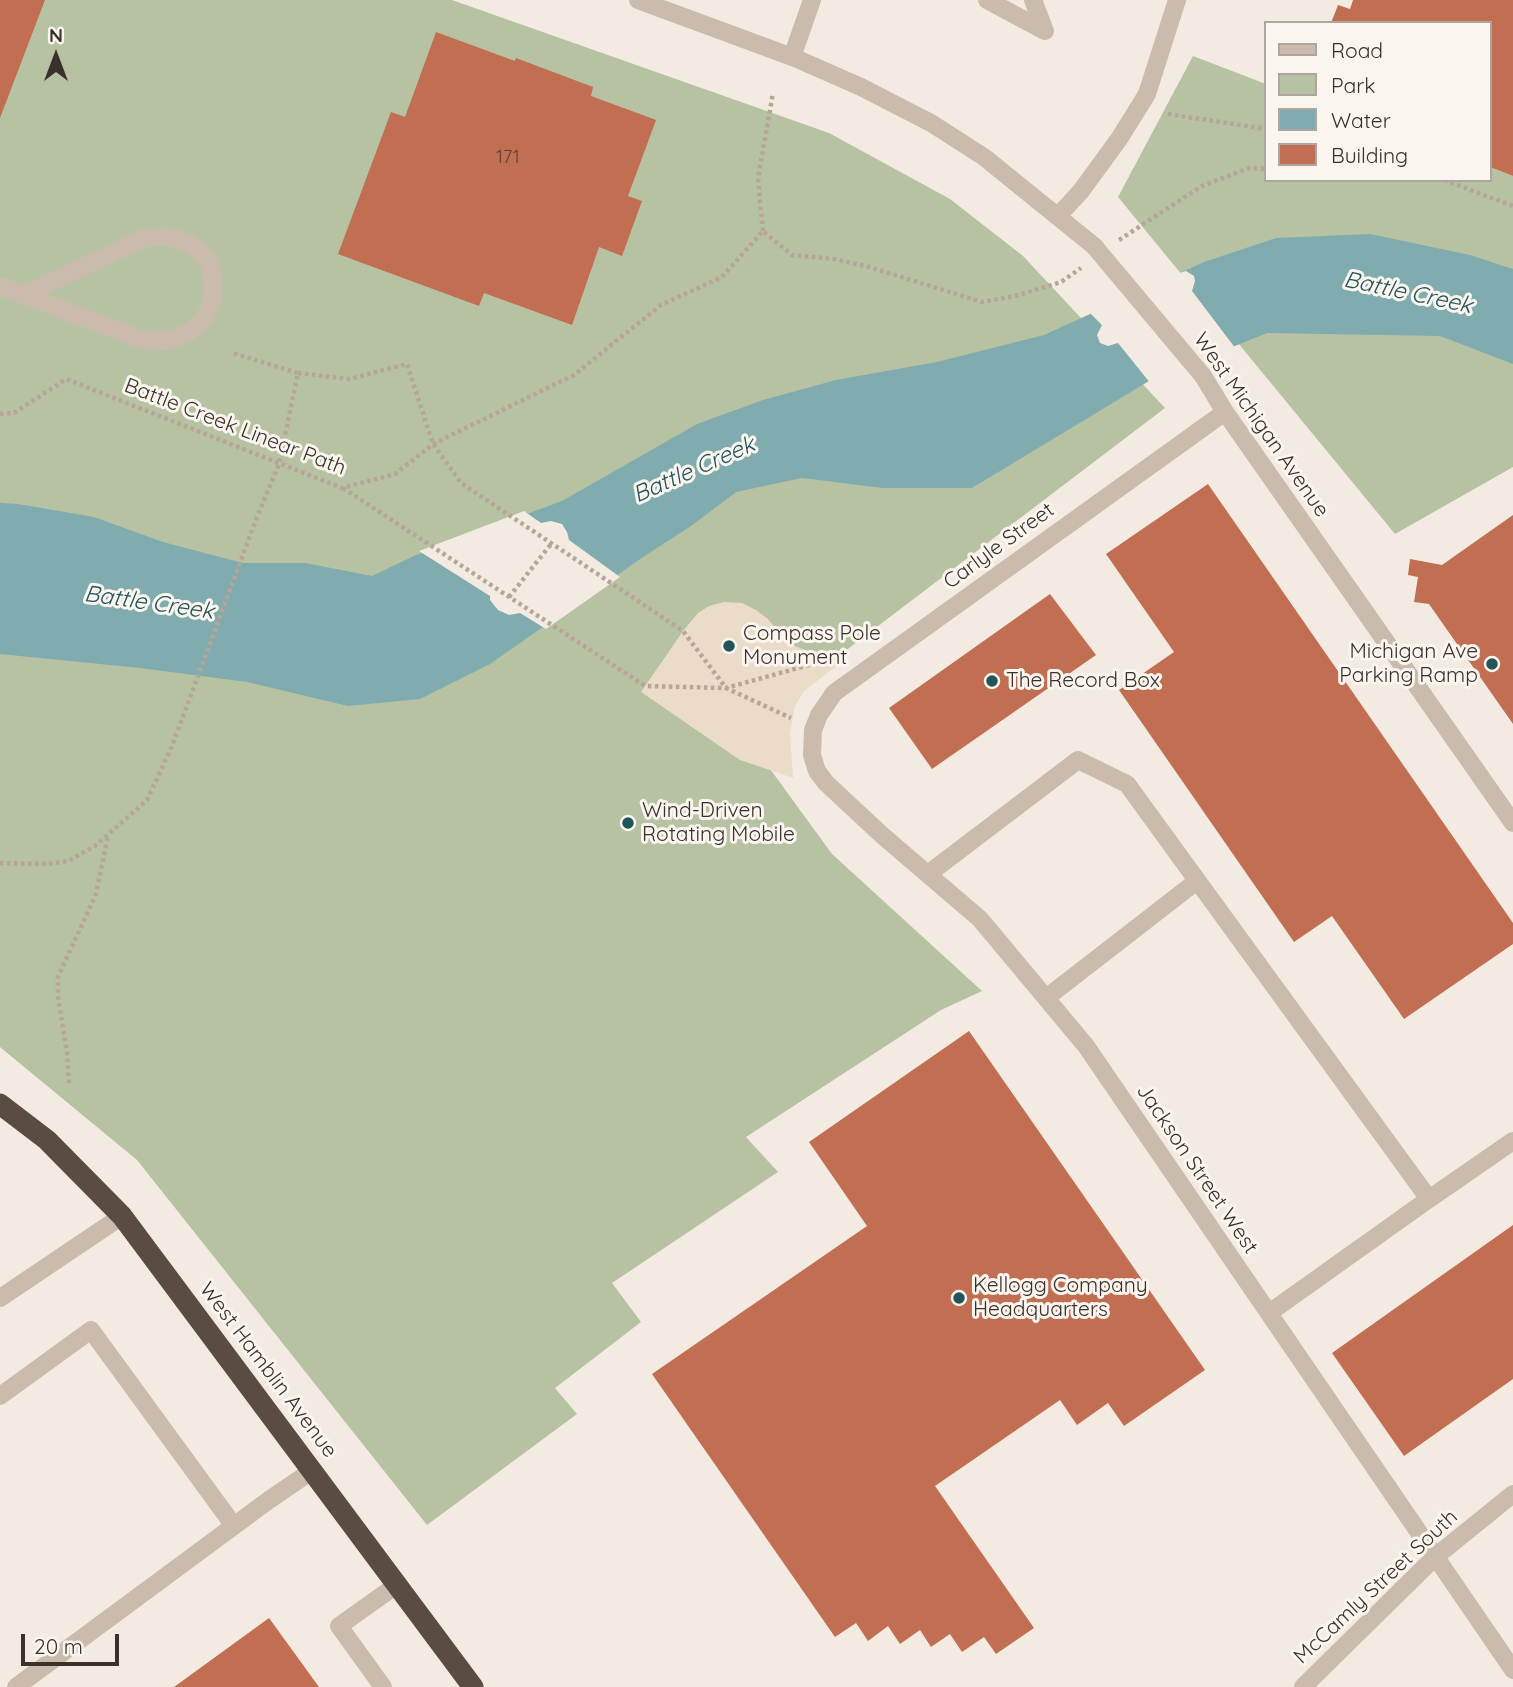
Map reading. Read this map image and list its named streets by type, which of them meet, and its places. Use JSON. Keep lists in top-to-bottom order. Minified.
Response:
{"streets":{"highway":["West Hamblin Avenue"],"street":["West Michigan Avenue","Carlyle Street","Jackson Street West","McCamly Street South"],"path":["Battle Creek Linear Path"]},"crossings":[["West Michigan Avenue","Carlyle Street"],["Carlyle Street","Jackson Street West"],["Jackson Street West","McCamly Street South"]],"water":["Battle Creek"],"places":["Compass Pole Monument","Michigan Ave Parking Ramp","The Record Box","Wind-Driven Rotating Mobile","Kellogg Company Headquarters"],"house_numbers":["171"],"legend":["Road","Park","Water","Building"],"scale_bar":"20 m","north":"top"}
